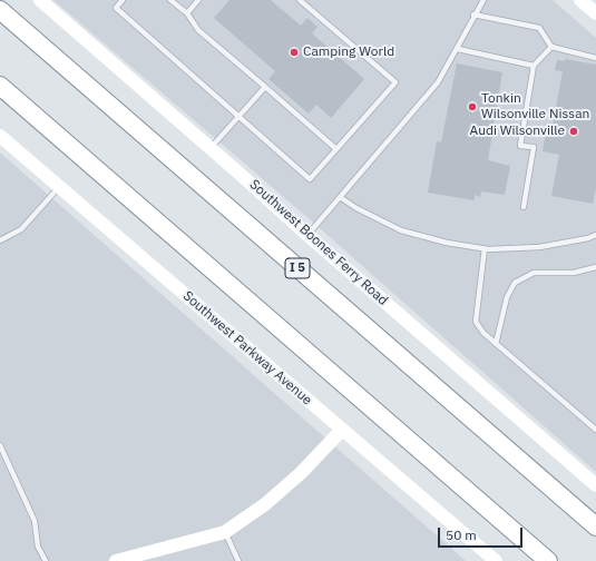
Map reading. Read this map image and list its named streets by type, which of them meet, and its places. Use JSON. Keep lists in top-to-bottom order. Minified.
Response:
{"streets":{"highway":["I 5"],"street":["Southwest Boones Ferry Road","Southwest Parkway Avenue"]},"places":["Camping World","Tonkin Wilsonville Nissan","Audi Wilsonville"],"scale_bar":"50 m"}
